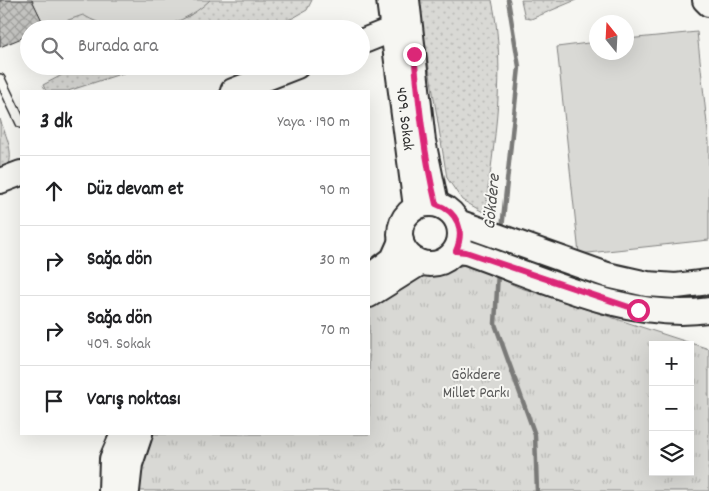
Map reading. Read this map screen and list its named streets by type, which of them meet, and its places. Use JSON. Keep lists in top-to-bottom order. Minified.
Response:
{"streets":{"main road":["409. Sokak"]},"water":["Gökdere"],"parks":["Gökdere Millet Parkı"],"north":"top","page":{"search":"Burada ara","heading":["3 dk","Yaya · 190 m"],"list":[["Düz devam et","90 m"],["Sağa dön","30 m"],["Sağa dön","409. Sokak","70 m"],"Varış noktası"],"map_buttons":["+","−"]}}
